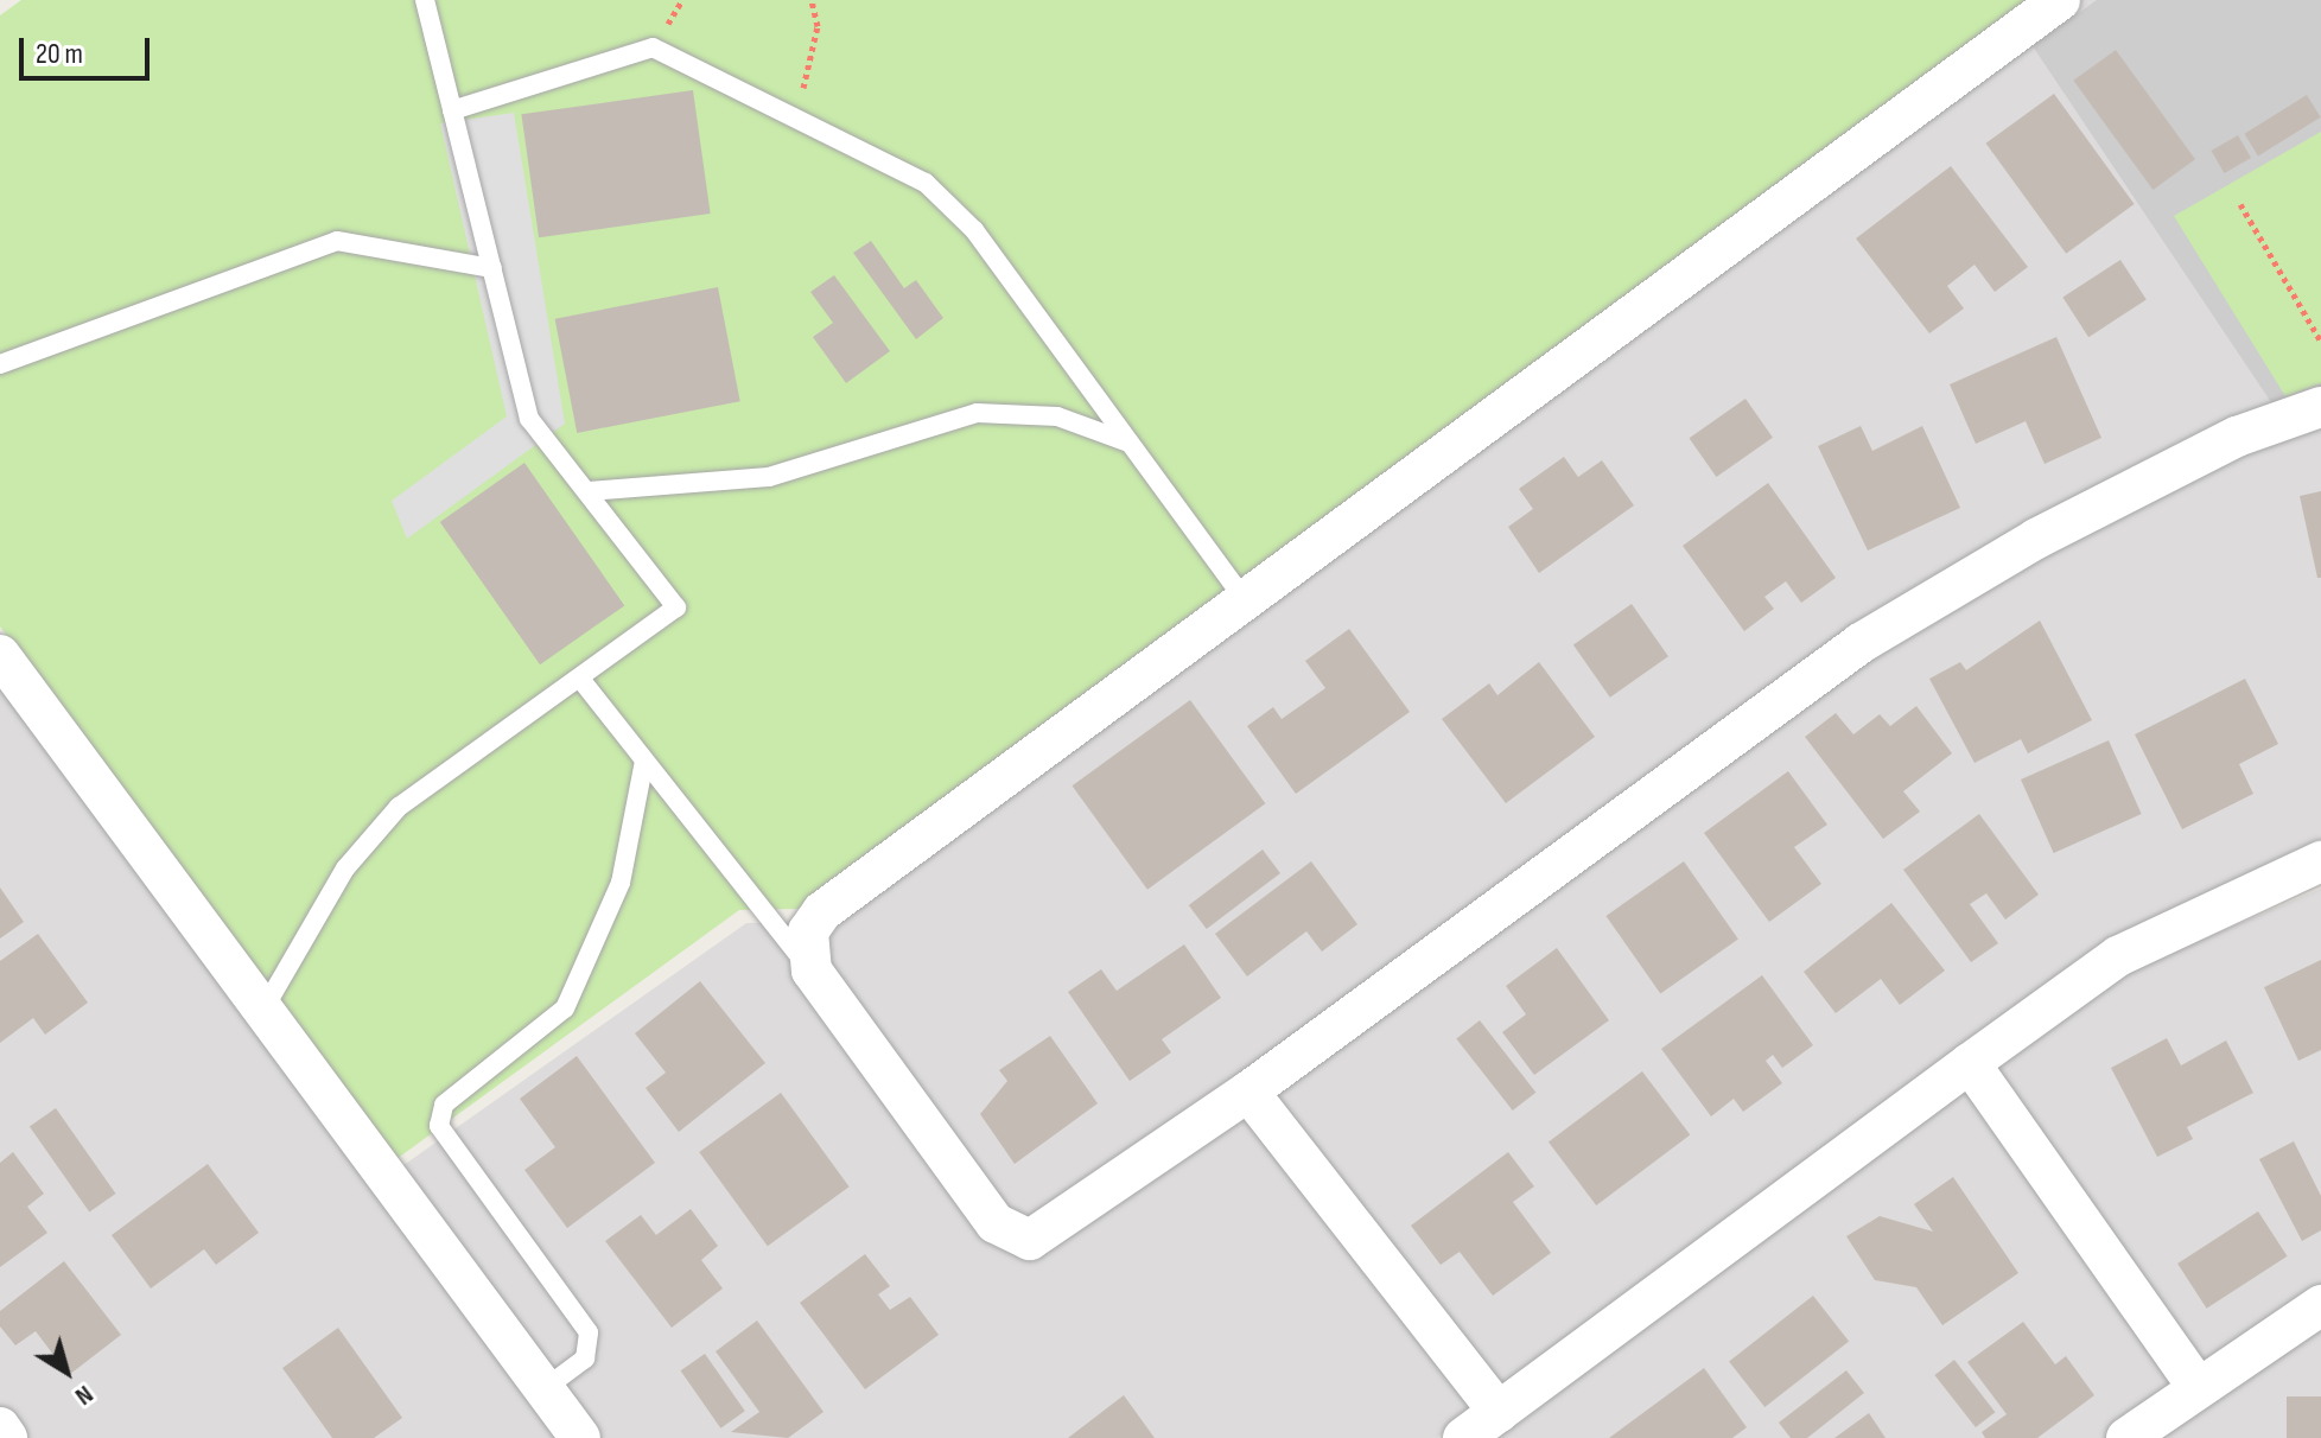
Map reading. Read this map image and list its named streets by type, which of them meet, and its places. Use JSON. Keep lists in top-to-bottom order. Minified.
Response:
{"scale_bar":"20 m","north":"bottom right"}
